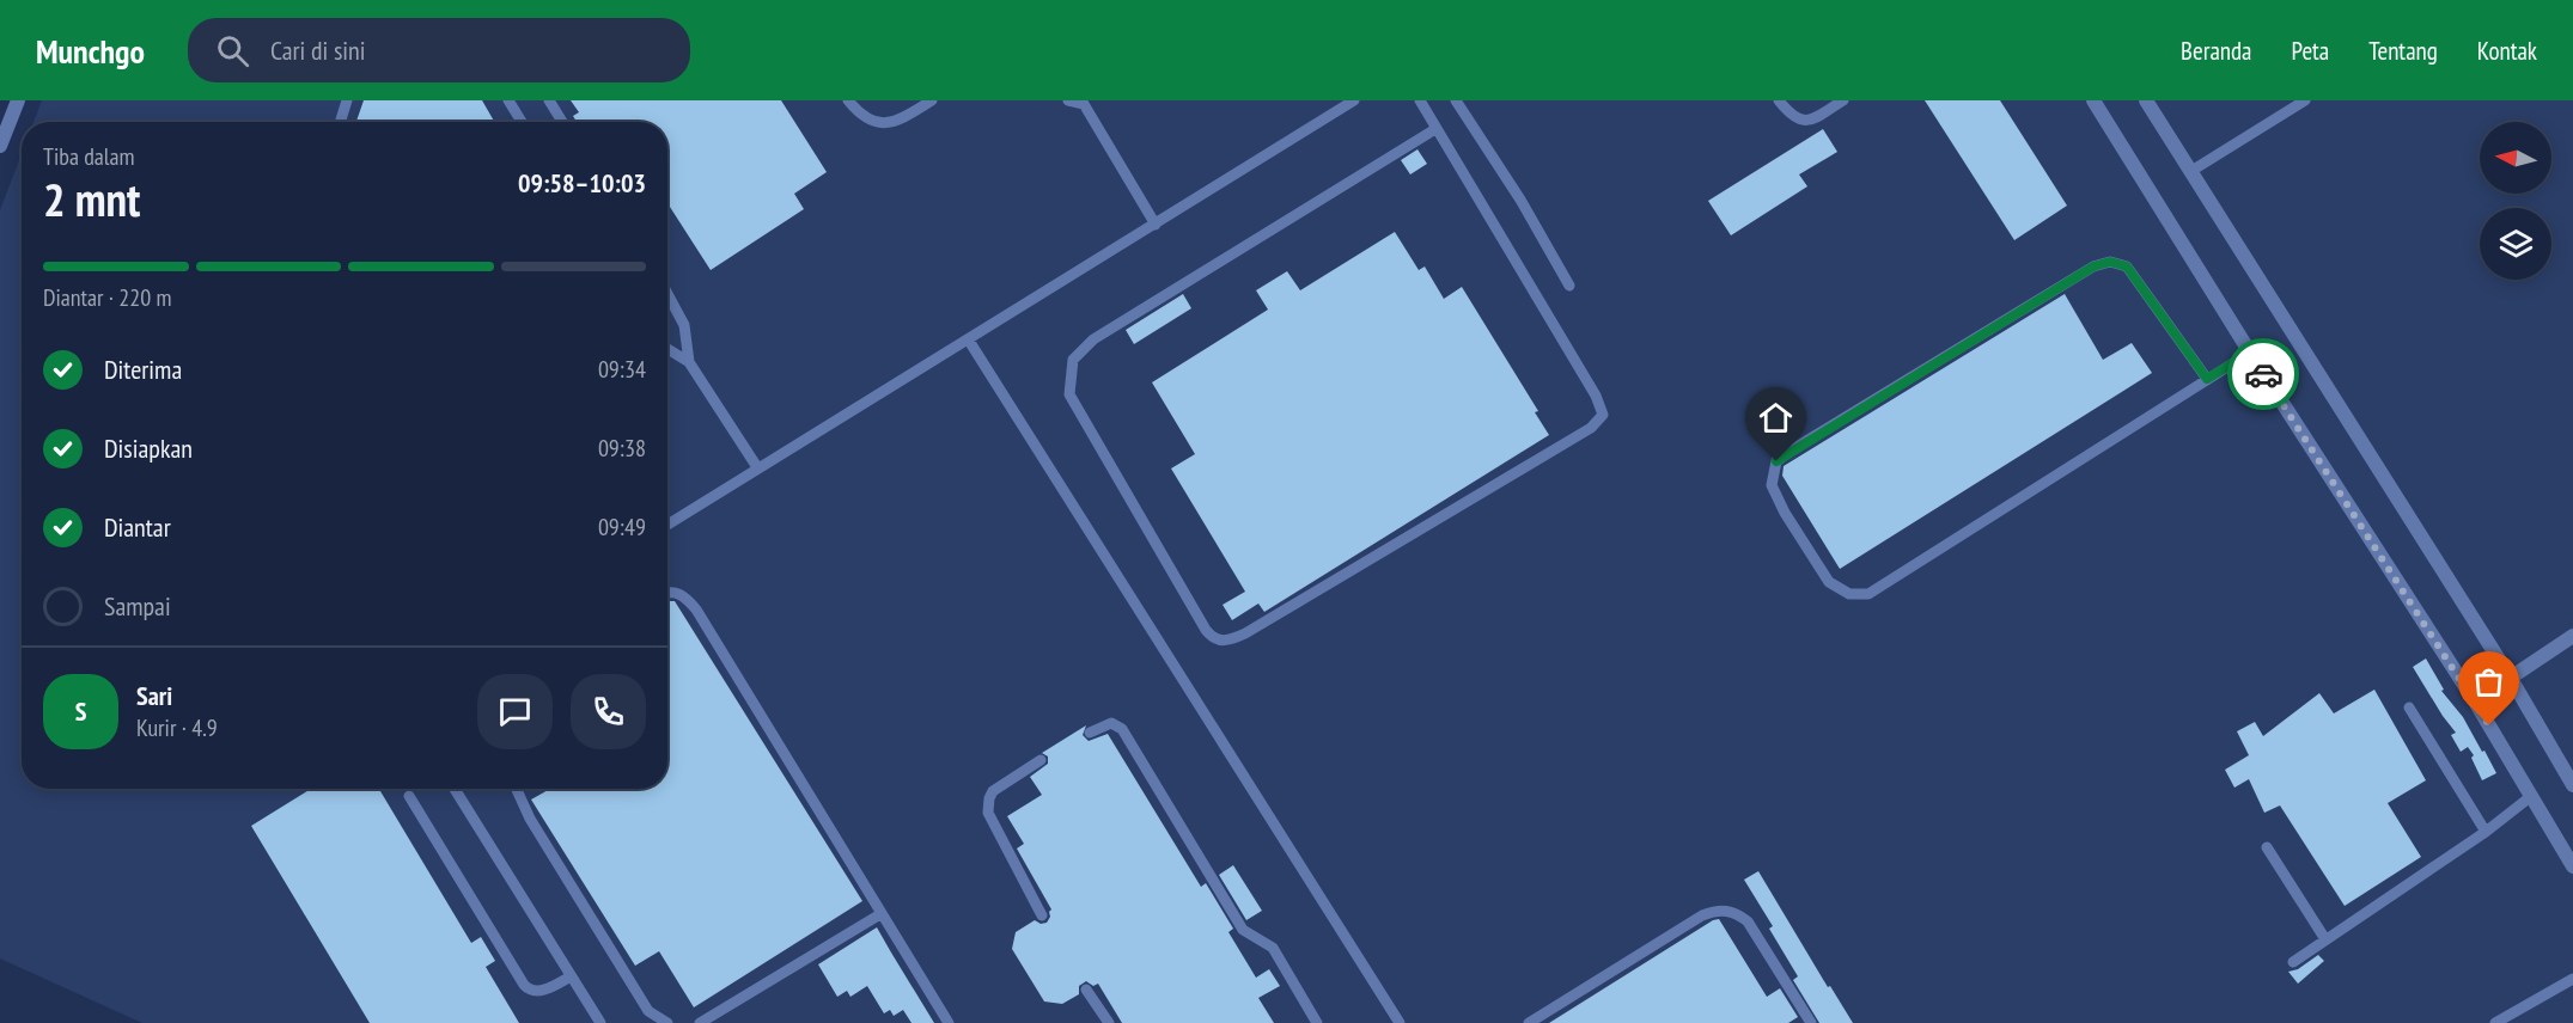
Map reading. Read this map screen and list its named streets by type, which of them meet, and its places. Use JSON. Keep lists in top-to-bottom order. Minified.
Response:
{"north":"left","page":{"header":"Munchgo","search":"Cari di sini","nav":["Beranda","Peta","Tentang","Kontak"],"heading":["2 mnt","Tiba dalam","09:58–10:03"],"panel":["Sari","Kurir · 4.9"],"bar":"Diantar · 220 m","list":[["Diterima","09:34"],["Disiapkan","09:38"],["Diantar","09:49"],"Sampai"],"round":"S"}}
